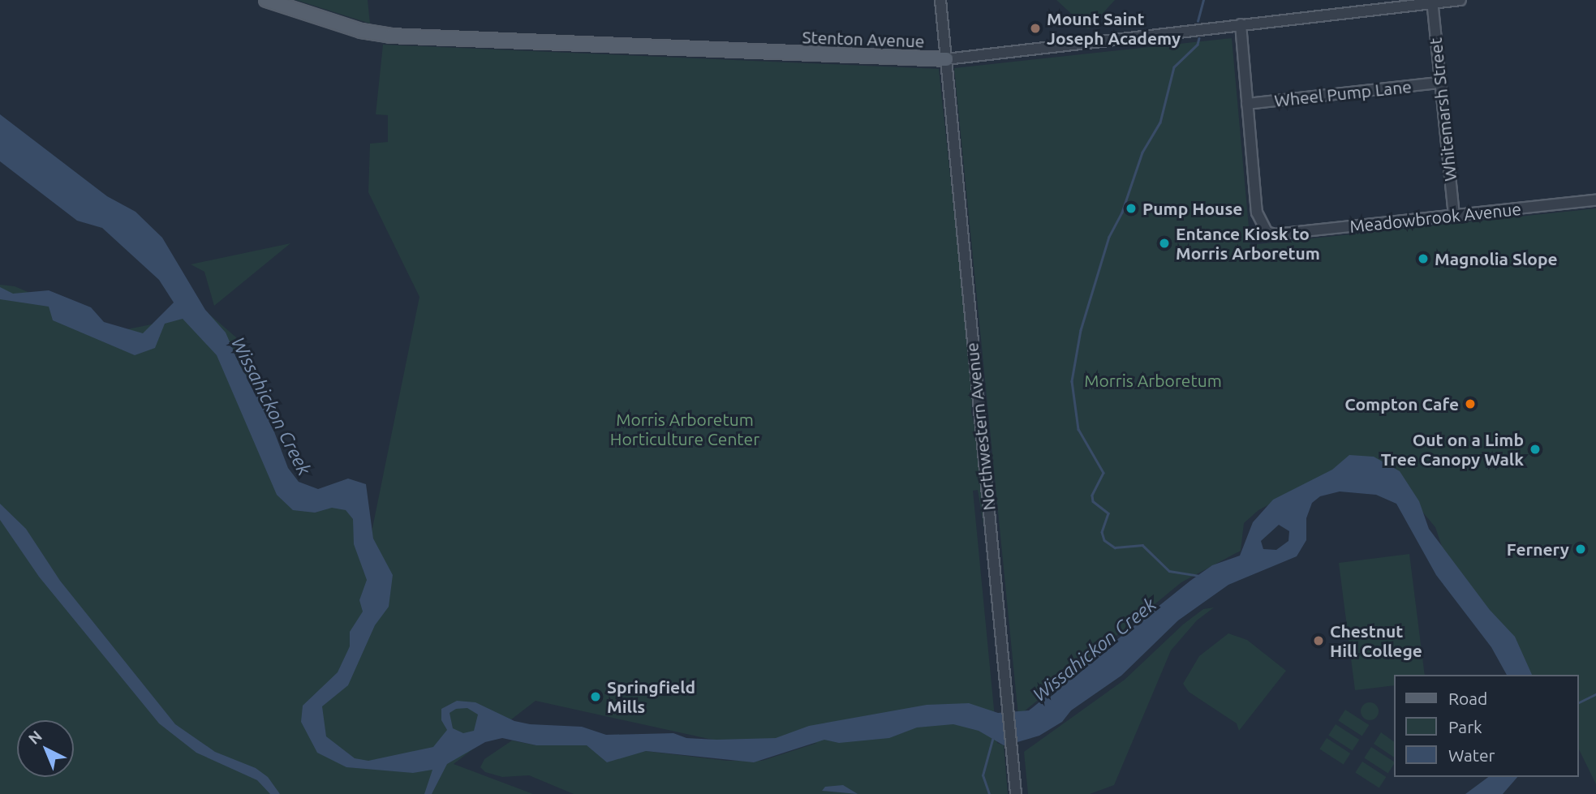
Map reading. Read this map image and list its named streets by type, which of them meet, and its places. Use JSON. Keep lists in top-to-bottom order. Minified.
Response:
{"streets":{"main road":["Stenton Avenue"],"street":["Wheel Pump Lane","Whitemarsh Street","Meadowbrook Avenue","Northwestern Avenue"]},"crossings":[["Stenton Avenue","Whitemarsh Street"],["Stenton Avenue","Northwestern Avenue"],["Wheel Pump Lane","Whitemarsh Street"],["Wheel Pump Lane","Meadowbrook Avenue"],["Whitemarsh Street","Meadowbrook Avenue"]],"water":["Wissahickon Creek"],"parks":["Morris Arboretum","Morris Arboretum Horticulture Center"],"places":["Mount Saint Joseph Academy","Pump House","Entance Kiosk to Morris Arboretum","Magnolia Slope","Compton Cafe","Out on a Limb Tree Canopy Walk","Fernery","Chestnut Hill College","Springfield Mills"],"legend":["Road","Park","Water"],"north":"top left"}
